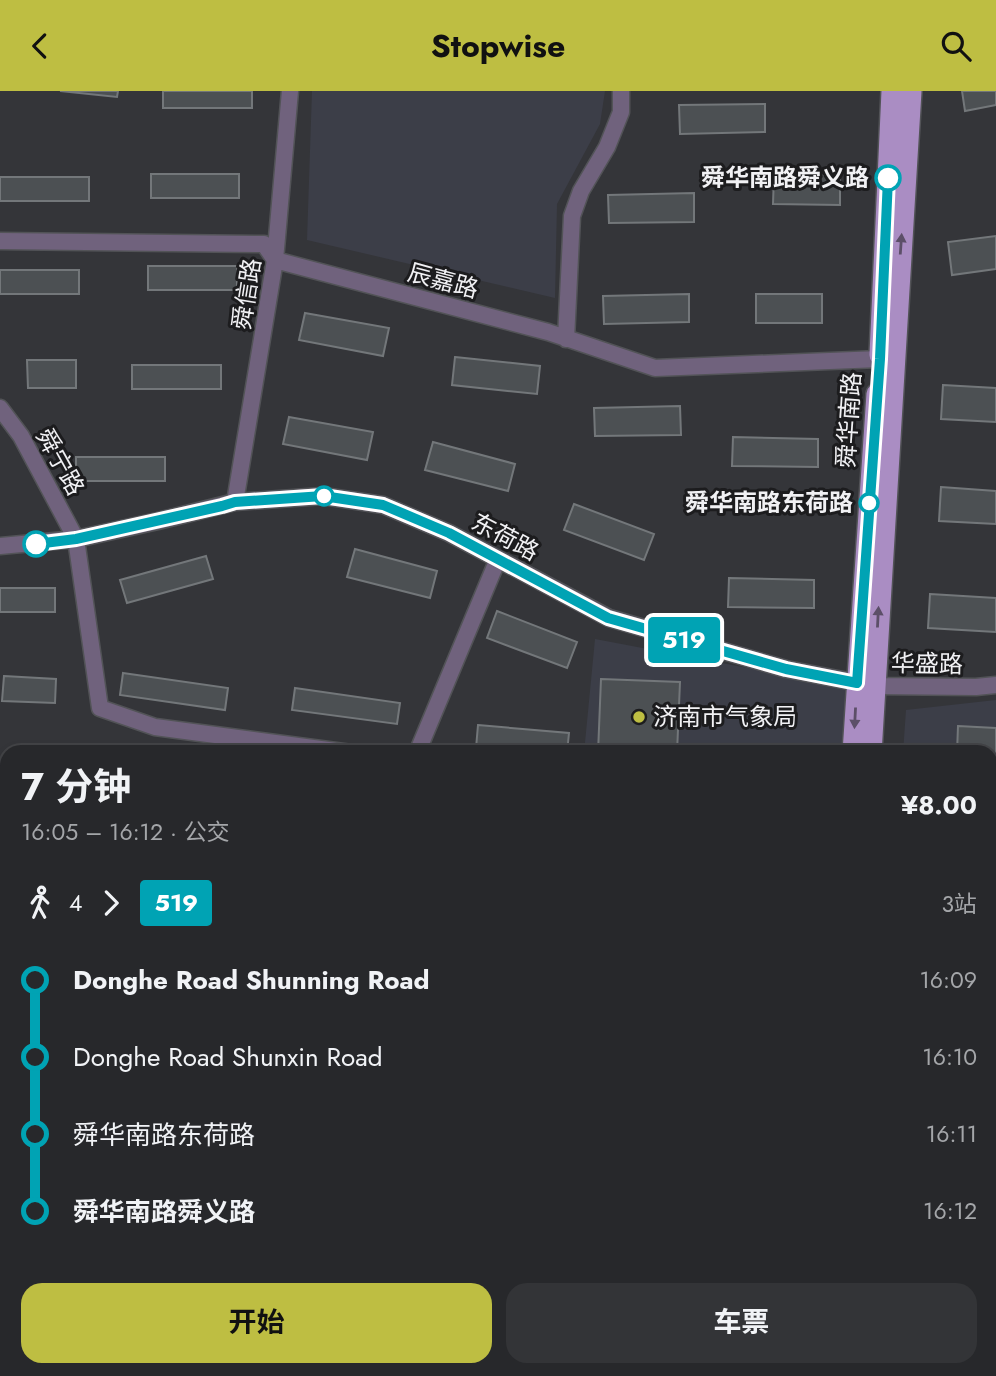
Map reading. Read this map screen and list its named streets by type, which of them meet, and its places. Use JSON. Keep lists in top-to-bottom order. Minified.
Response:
{"streets":{"main road":["舜华南路"],"street":["辰嘉路","舜信路","舜宁路","东荷路","华盛路"]},"crossings":[["辰嘉路","舜信路"],["辰嘉路","舜华南路"],["舜信路","东荷路"],["舜华南路","东荷路"],["舜华南路","华盛路"],["舜宁路","东荷路"],["东荷路","华盛路"]],"places":["舜华南路舜义路","舜华南路东荷路","济南市气象局"],"lines":["bus line 519"],"page":{"header":"Stopwise","on_map":"519","heading":["7 分钟","16:05 – 16:12 · 公交","¥8.00"],"legs":["4","519","3站"],"list":[{"name":"Donghe Road Shunning Road","value":"16:09"},{"name":"Donghe Road Shunxin Road","value":"16:10"},{"name":"舜华南路东荷路","value":"16:11"},{"name":"舜华南路舜义路","value":"16:12"}],"buttons":["开始","车票"]}}
